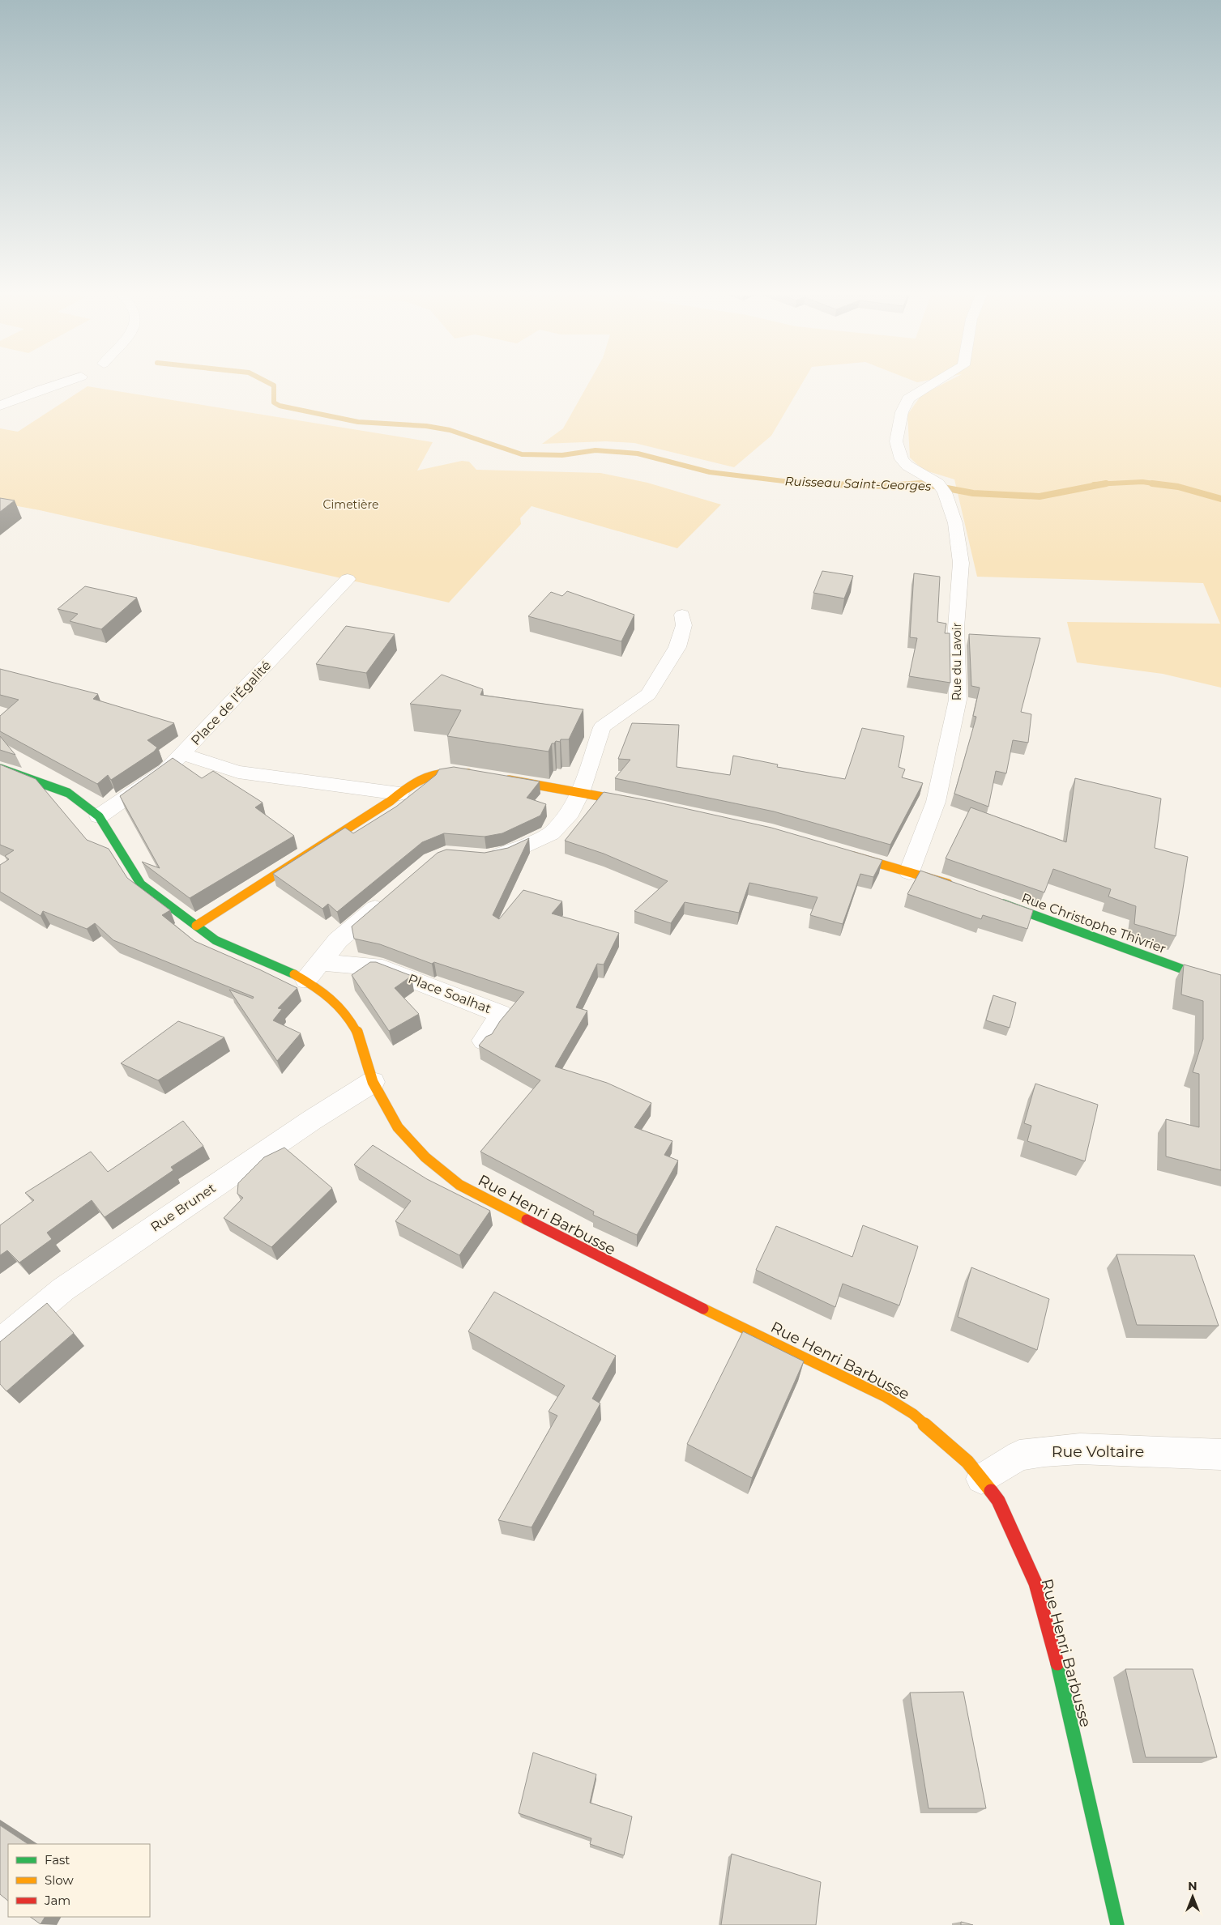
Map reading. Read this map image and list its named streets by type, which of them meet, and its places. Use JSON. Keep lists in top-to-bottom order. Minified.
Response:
{"streets":{"street":["Rue du Lavoir","Place de l'Égalité","Rue Christophe Thivrier","Place Soalhat","Rue Brunet","Rue Henri Barbusse","Rue Voltaire"]},"crossings":[["Rue Brunet","Rue Henri Barbusse"],["Rue Henri Barbusse","Rue Voltaire"]],"water":["Ruisseau Saint-Georges"],"parks":["Cimetière"],"legend":["Fast","Slow","Jam"],"north":"top"}
